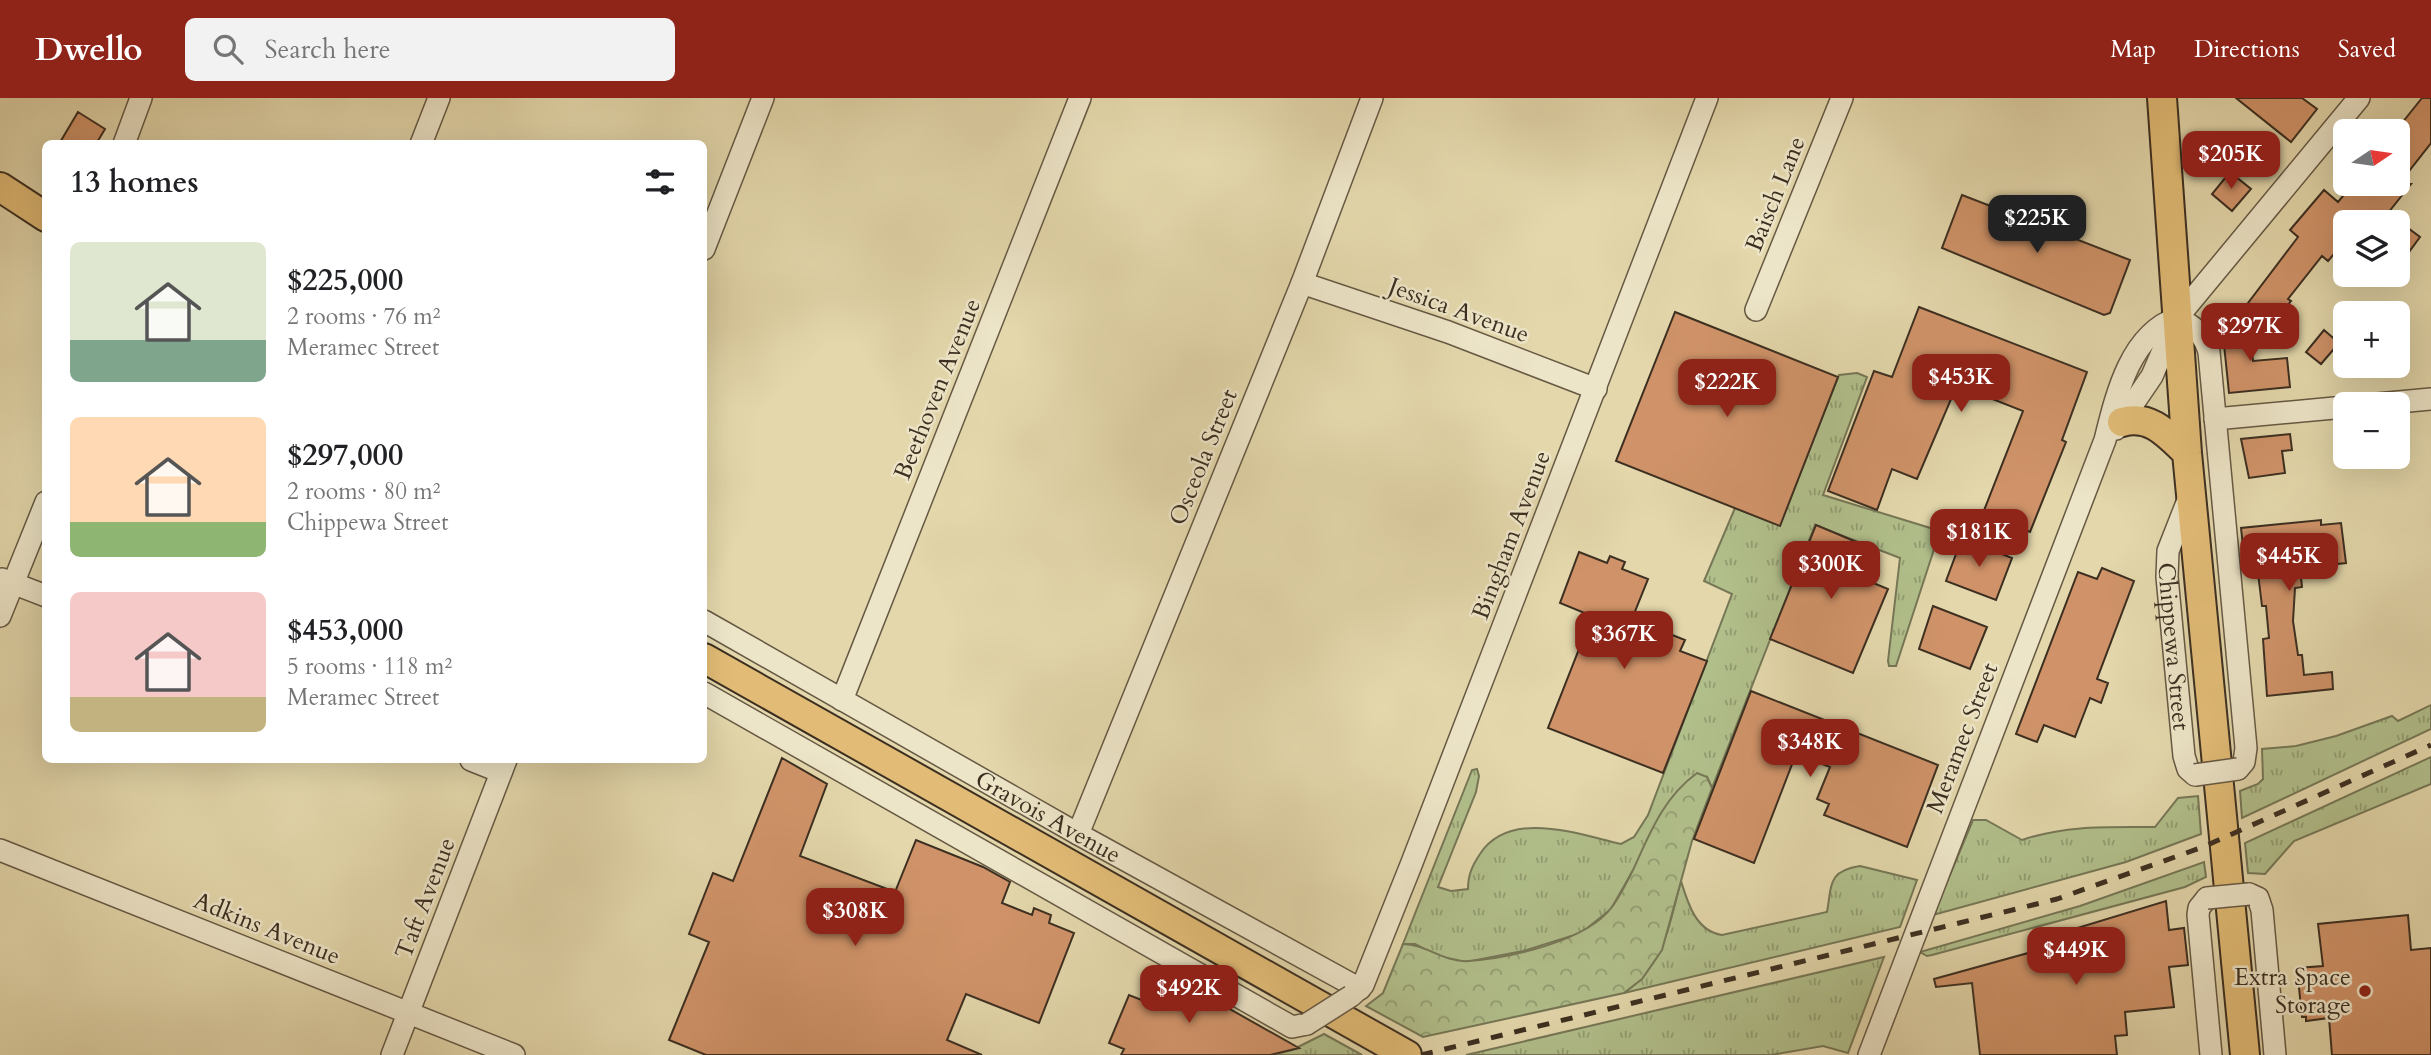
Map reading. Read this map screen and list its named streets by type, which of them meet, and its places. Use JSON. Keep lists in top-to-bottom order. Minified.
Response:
{"streets":{"main road":["Chippewa Street","Gravois Avenue"],"street":["Baisch Lane","Jessica Avenue","Beethoven Avenue","Osceola Street","Bingham Avenue","Meramec Street","Taft Avenue","Adkins Avenue"]},"crossings":[["Jessica Avenue","Osceola Street"],["Jessica Avenue","Bingham Avenue"],["Beethoven Avenue","Gravois Avenue"],["Osceola Street","Gravois Avenue"],["Bingham Avenue","Gravois Avenue"],["Chippewa Street","Meramec Street"],["Taft Avenue","Adkins Avenue"]],"places":["Extra Space Storage"],"north":"right","page":{"header":"Dwello","search":"Search here","nav":["Map","Directions","Saved"],"map_buttons":["+","−"],"price":["$205K","$225K","$297K","$453K","$222K","$181K","$445K","$300K","$367K","$348K","$308K","$449K","$492K"],"heading":"13 homes","list":[{"name":"$225,000","note":"2 rooms · 76 m² · Meramec Street"},{"name":"$297,000","note":"2 rooms · 80 m² · Chippewa Street"},{"name":"$453,000","note":"5 rooms · 118 m² · Meramec Street"}]}}
